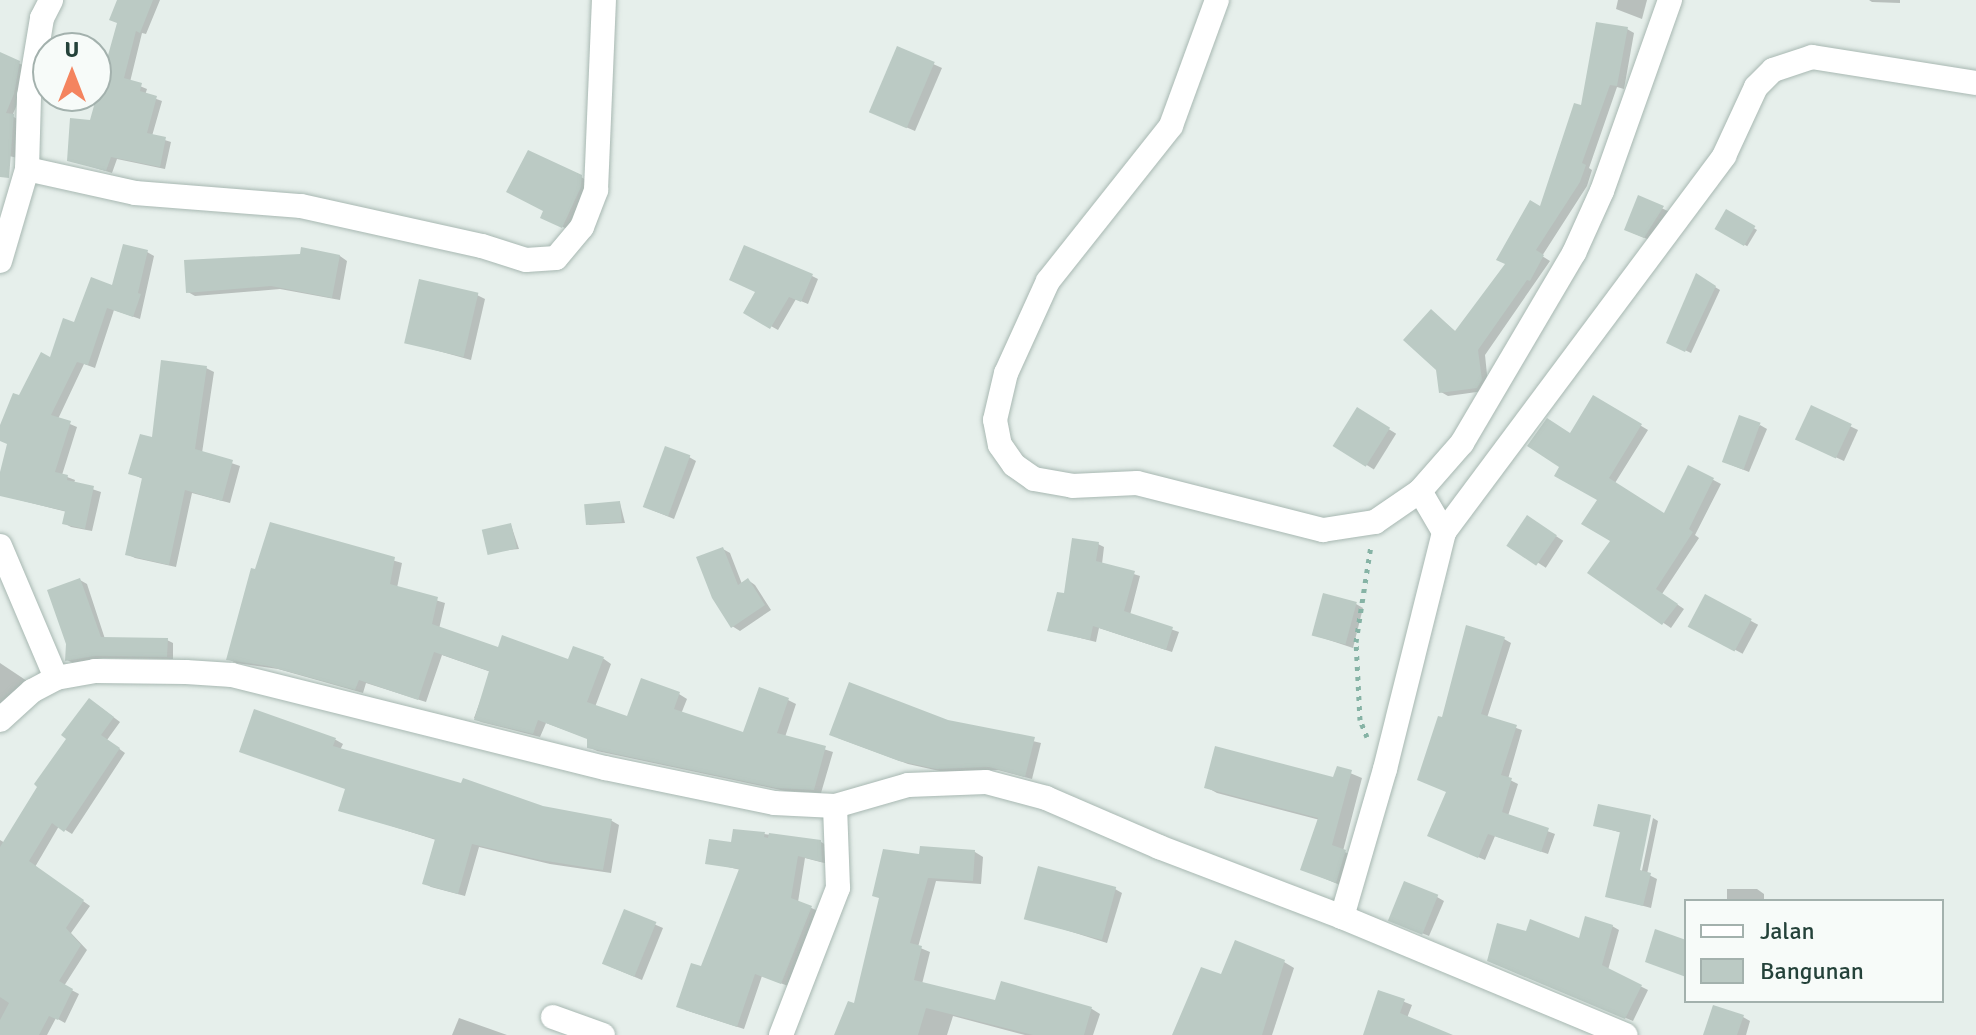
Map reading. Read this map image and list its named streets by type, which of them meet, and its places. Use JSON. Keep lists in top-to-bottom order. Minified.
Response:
{"legend":["Jalan","Bangunan"],"north":"top"}
